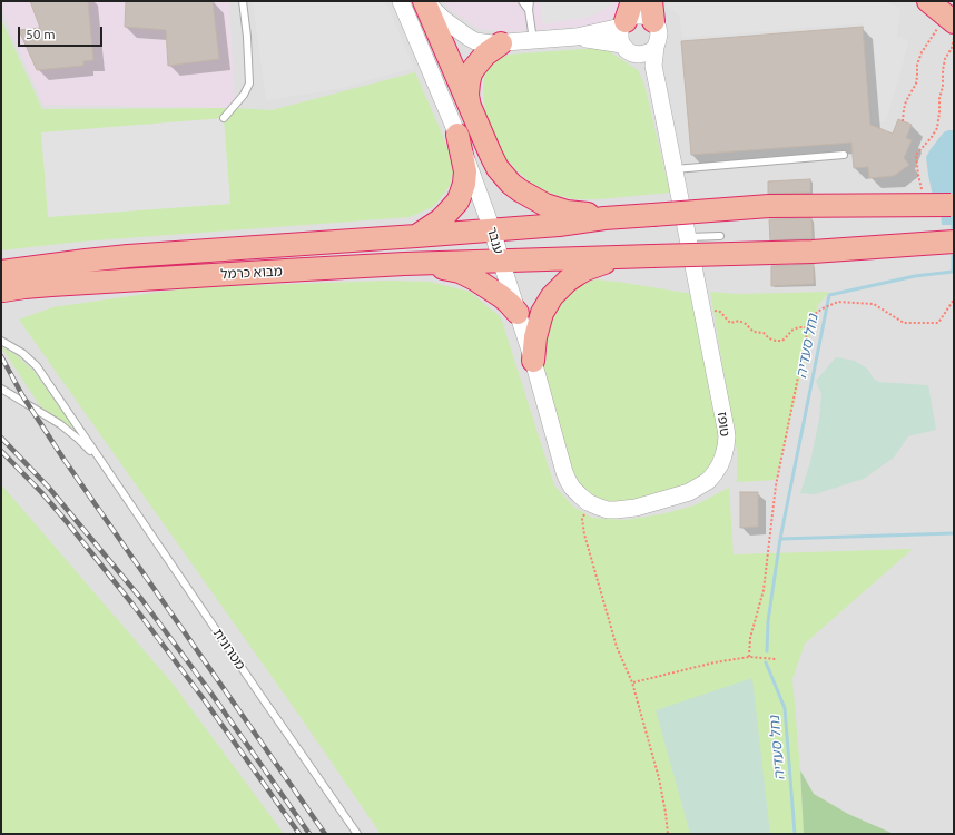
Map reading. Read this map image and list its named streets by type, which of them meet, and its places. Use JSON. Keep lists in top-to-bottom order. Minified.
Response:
{"streets":{"highway":["מבוא כרמל"],"street":["ענבר","טופז"],"lane":["מטרונית"]},"crossings":[["ענבר","מבוא כרמל"],["ענבר","טופז"]],"water":["נחל סעדיה"],"scale_bar":"50 m"}
